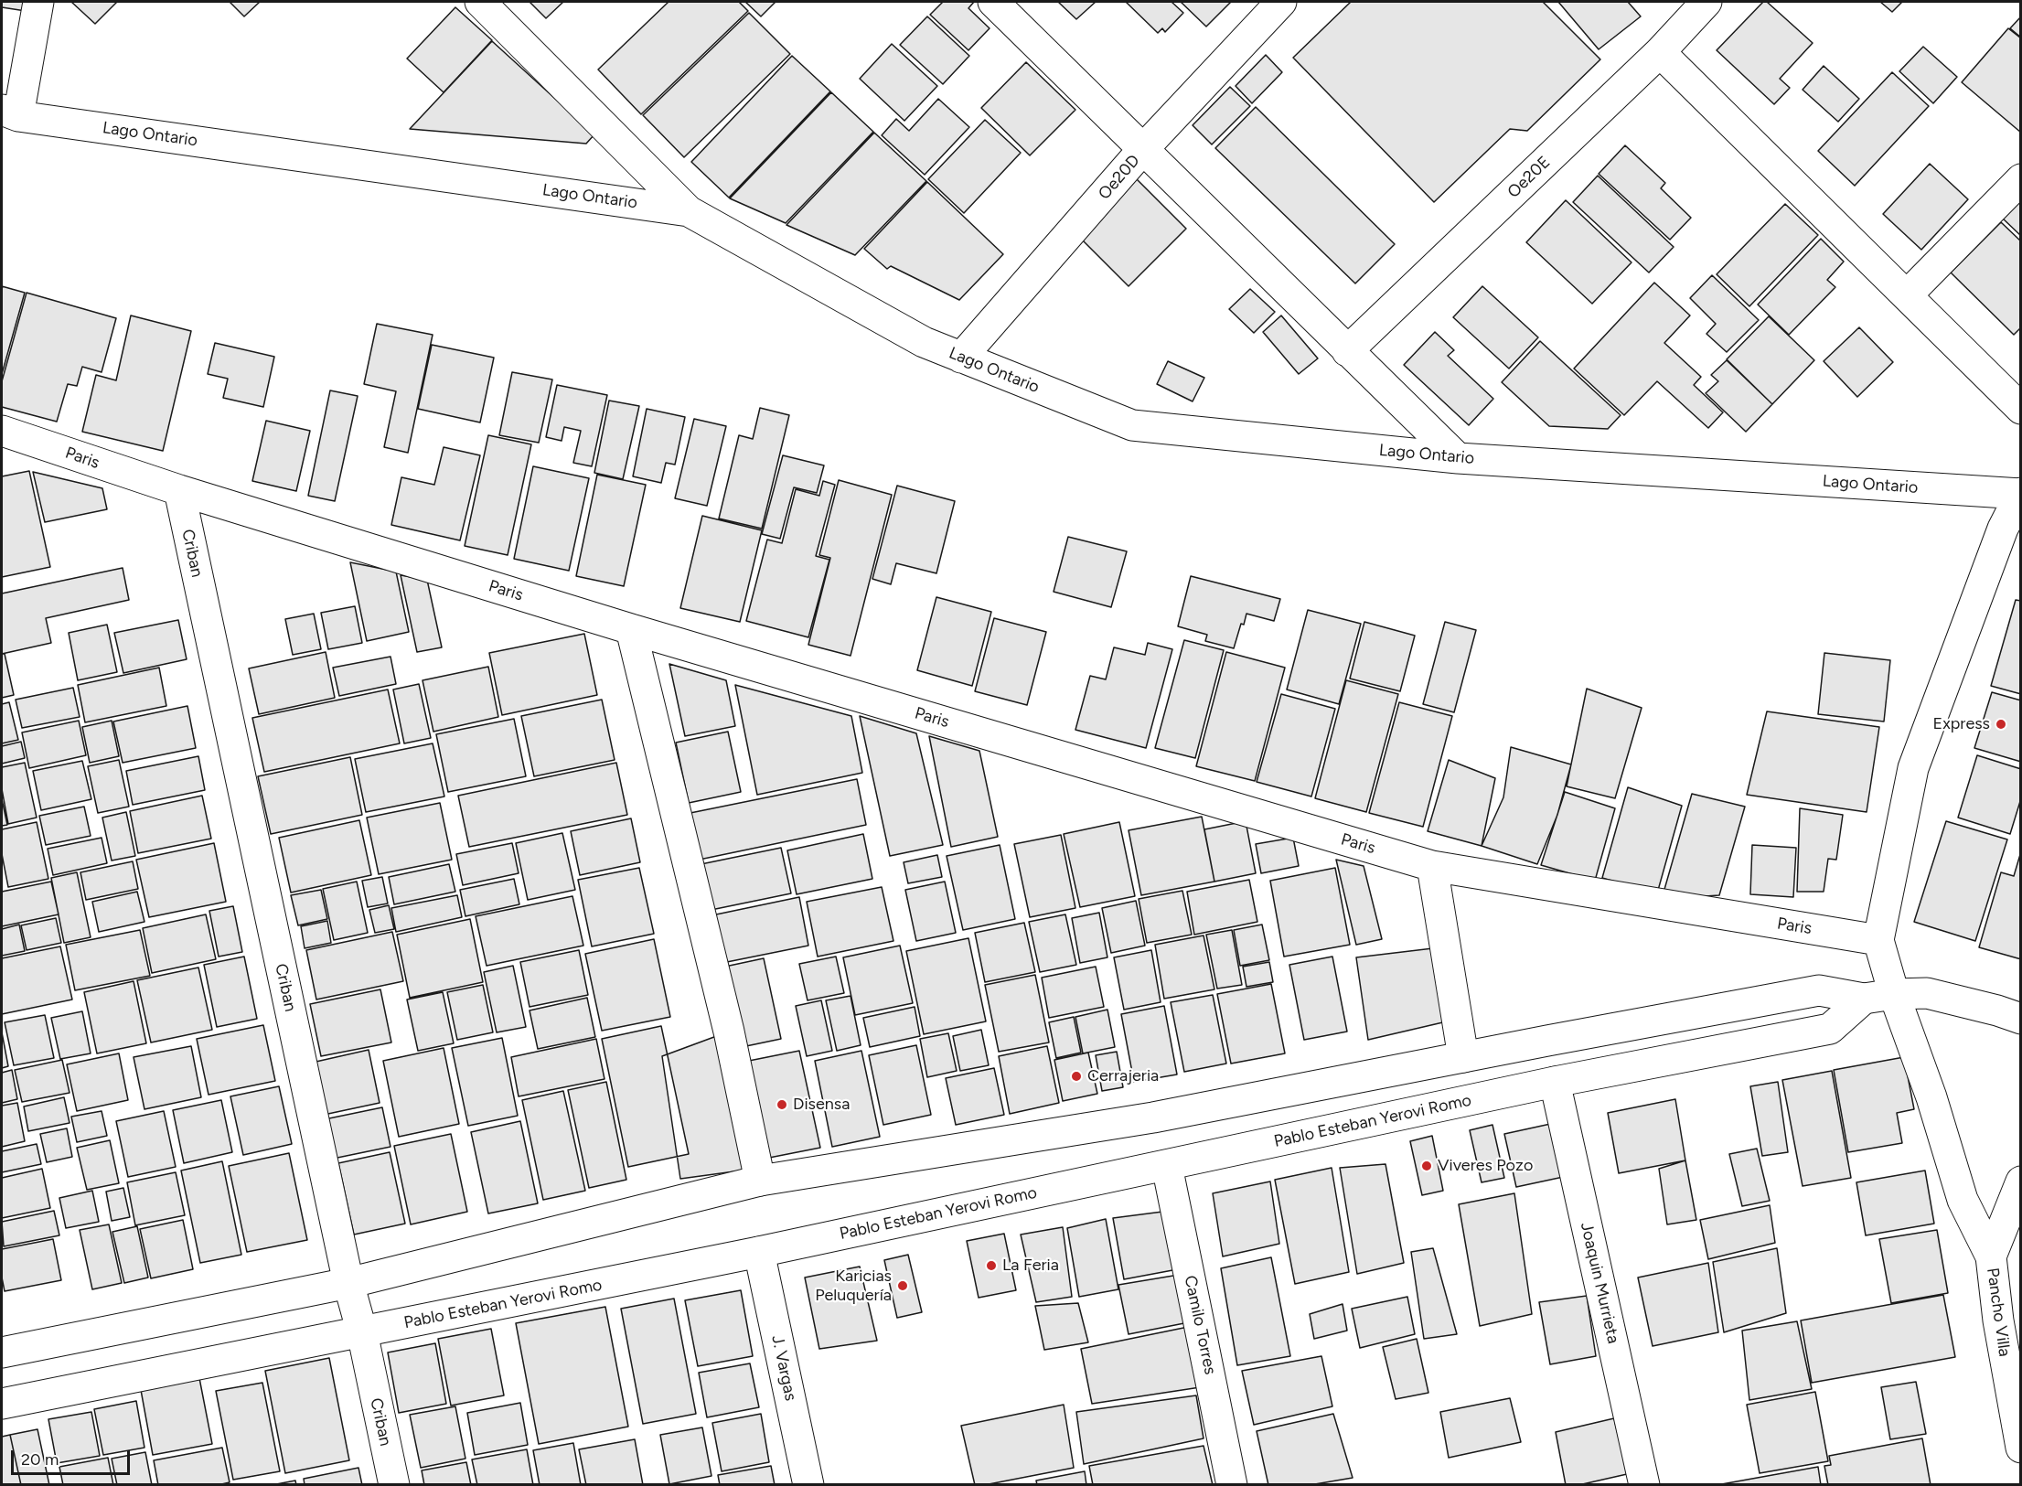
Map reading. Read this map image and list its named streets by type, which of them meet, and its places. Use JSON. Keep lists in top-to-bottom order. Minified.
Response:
{"streets":{"street":["Lago Ontario","Oe20D","Oe20E","Paris","Criban","Pablo Esteban Yerovi Romo","Joaquin Murrieta","Pancho Villa","Camilo Torres","J. Vargas"]},"crossings":[["Lago Ontario","Oe20D"],["Paris","Criban"],["Criban","Pablo Esteban Yerovi Romo"],["Pablo Esteban Yerovi Romo","Joaquin Murrieta"],["Pablo Esteban Yerovi Romo","Camilo Torres"],["Pablo Esteban Yerovi Romo","J. Vargas"]],"places":["Express","Cerrajeria","Disensa","Viveres Pozo","La Feria","Karicias Peluquería"],"scale_bar":"20 m"}
